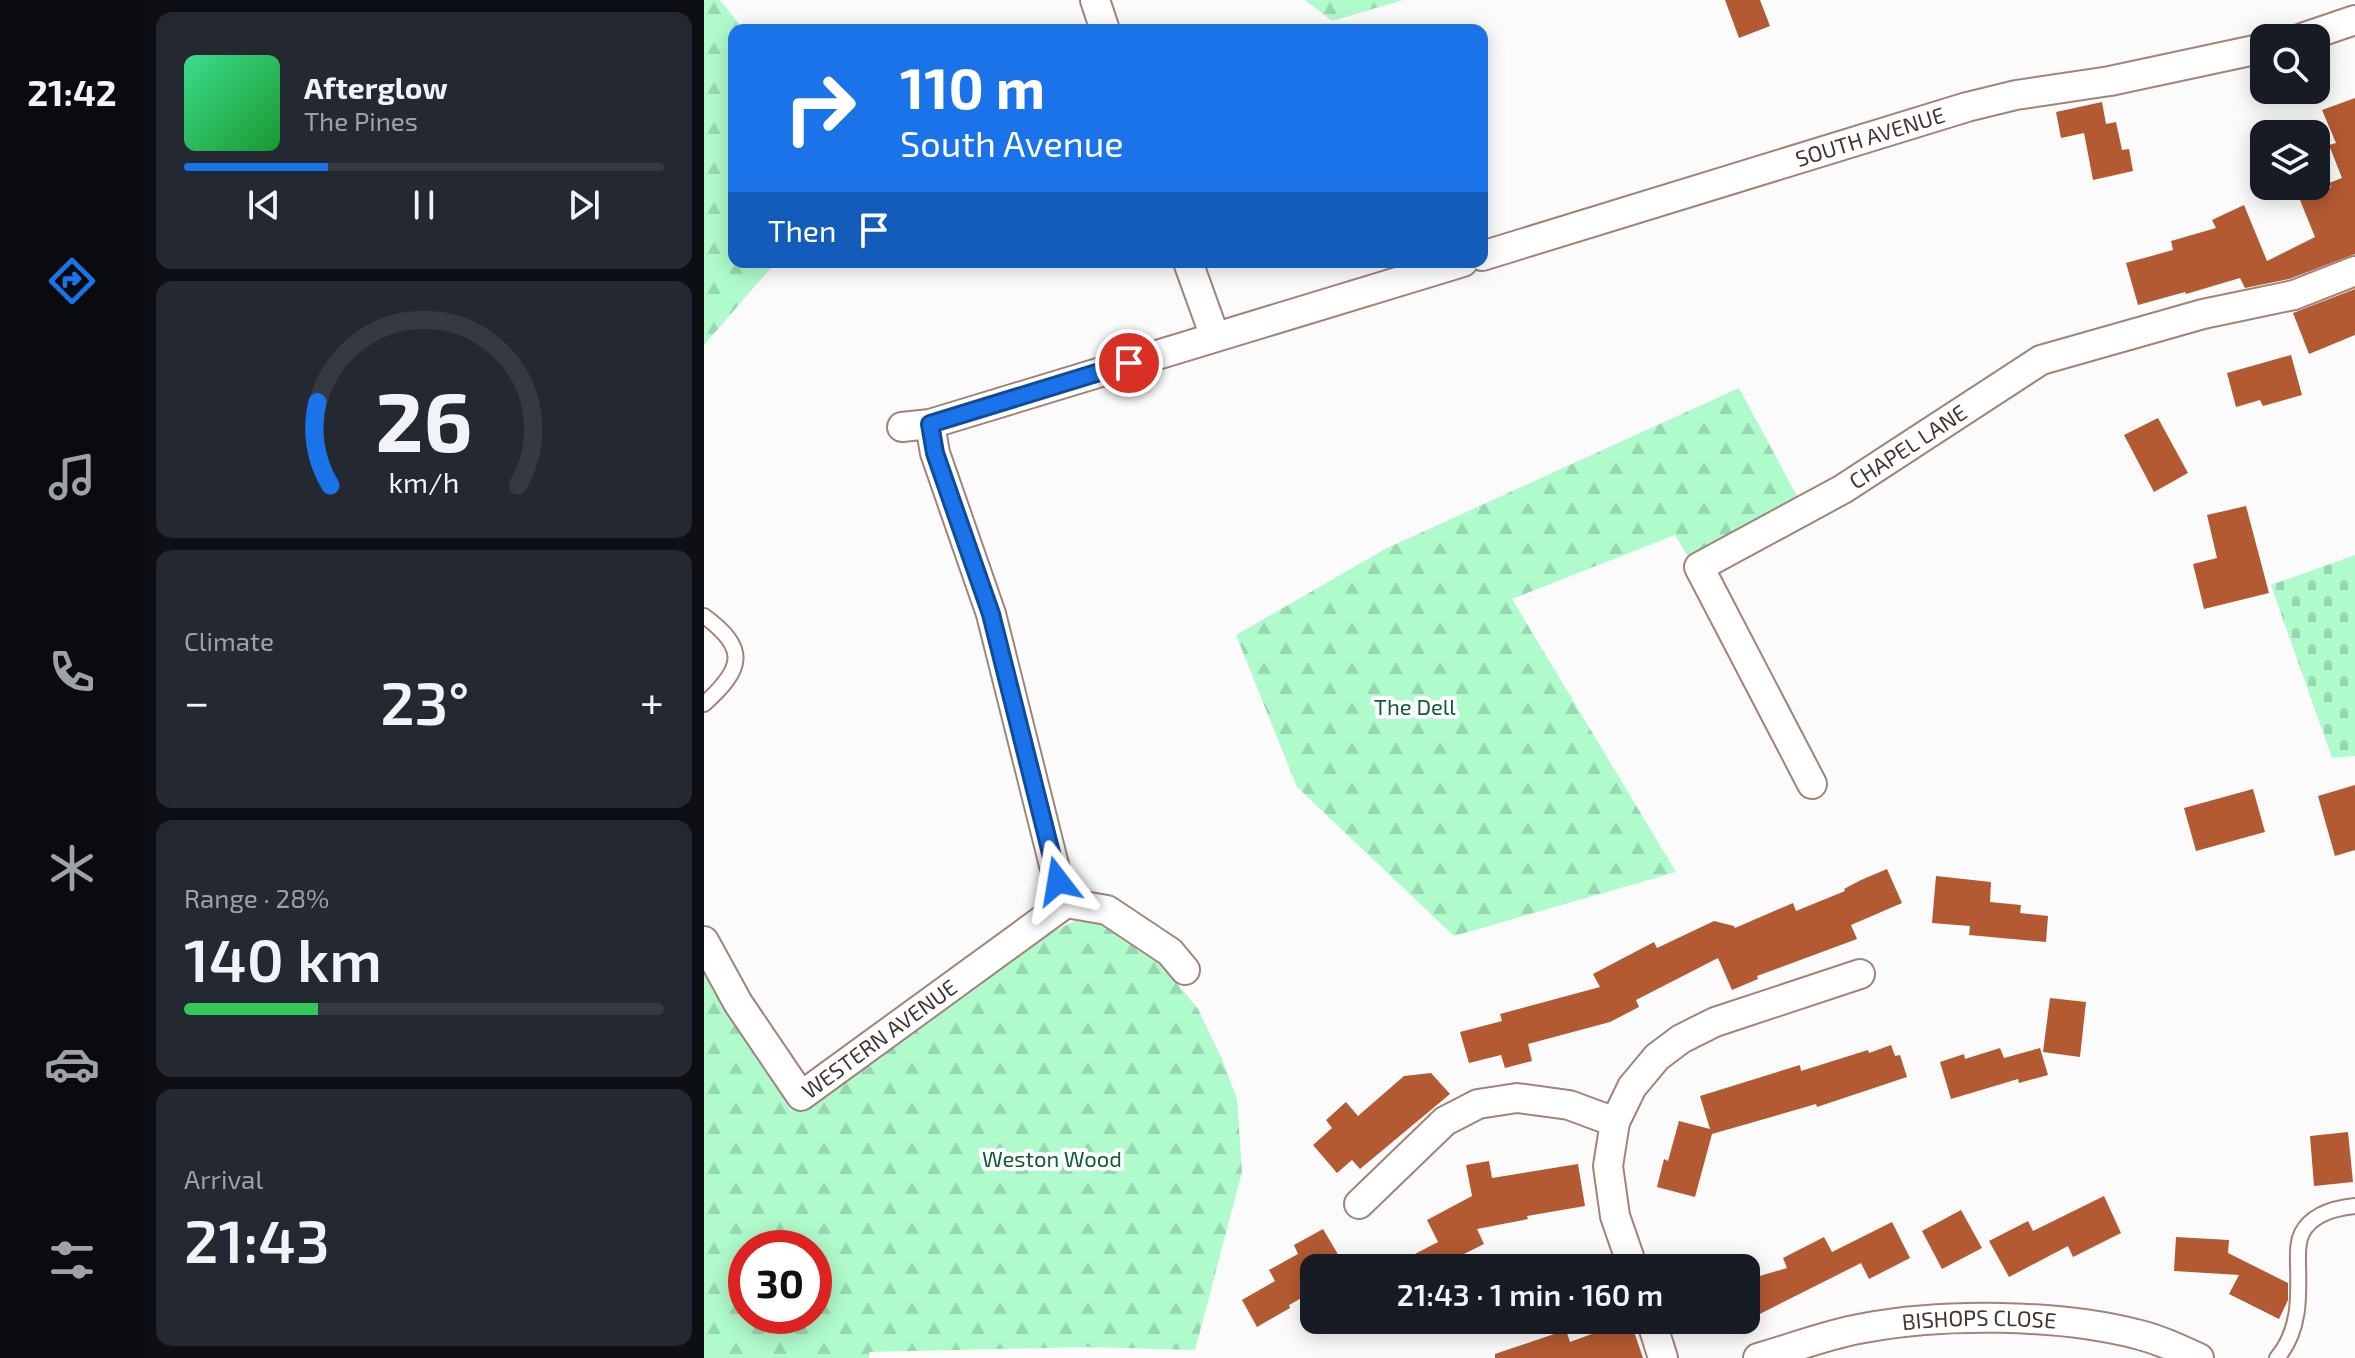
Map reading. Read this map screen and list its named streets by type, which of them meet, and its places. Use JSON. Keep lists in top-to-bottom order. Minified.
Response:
{"streets":{"street":["SOUTH AVENUE","CHAPEL LANE","WESTERN AVENUE","BISHOPS CLOSE"]},"parks":["The Dell","Weston Wood"],"page":{"tabs":"21:42","turn":["110 m","South Avenue"],"song":["Afterglow","The Pines"],"then":"Then","tile":["Climate",["Range · 28%","140 km"],["Arrival","21:43"]],"heat":["−","23°","+"],"limit":"30","trip":"21:43 · 1 min · 160 m","gauge":["26","km/h"]}}
